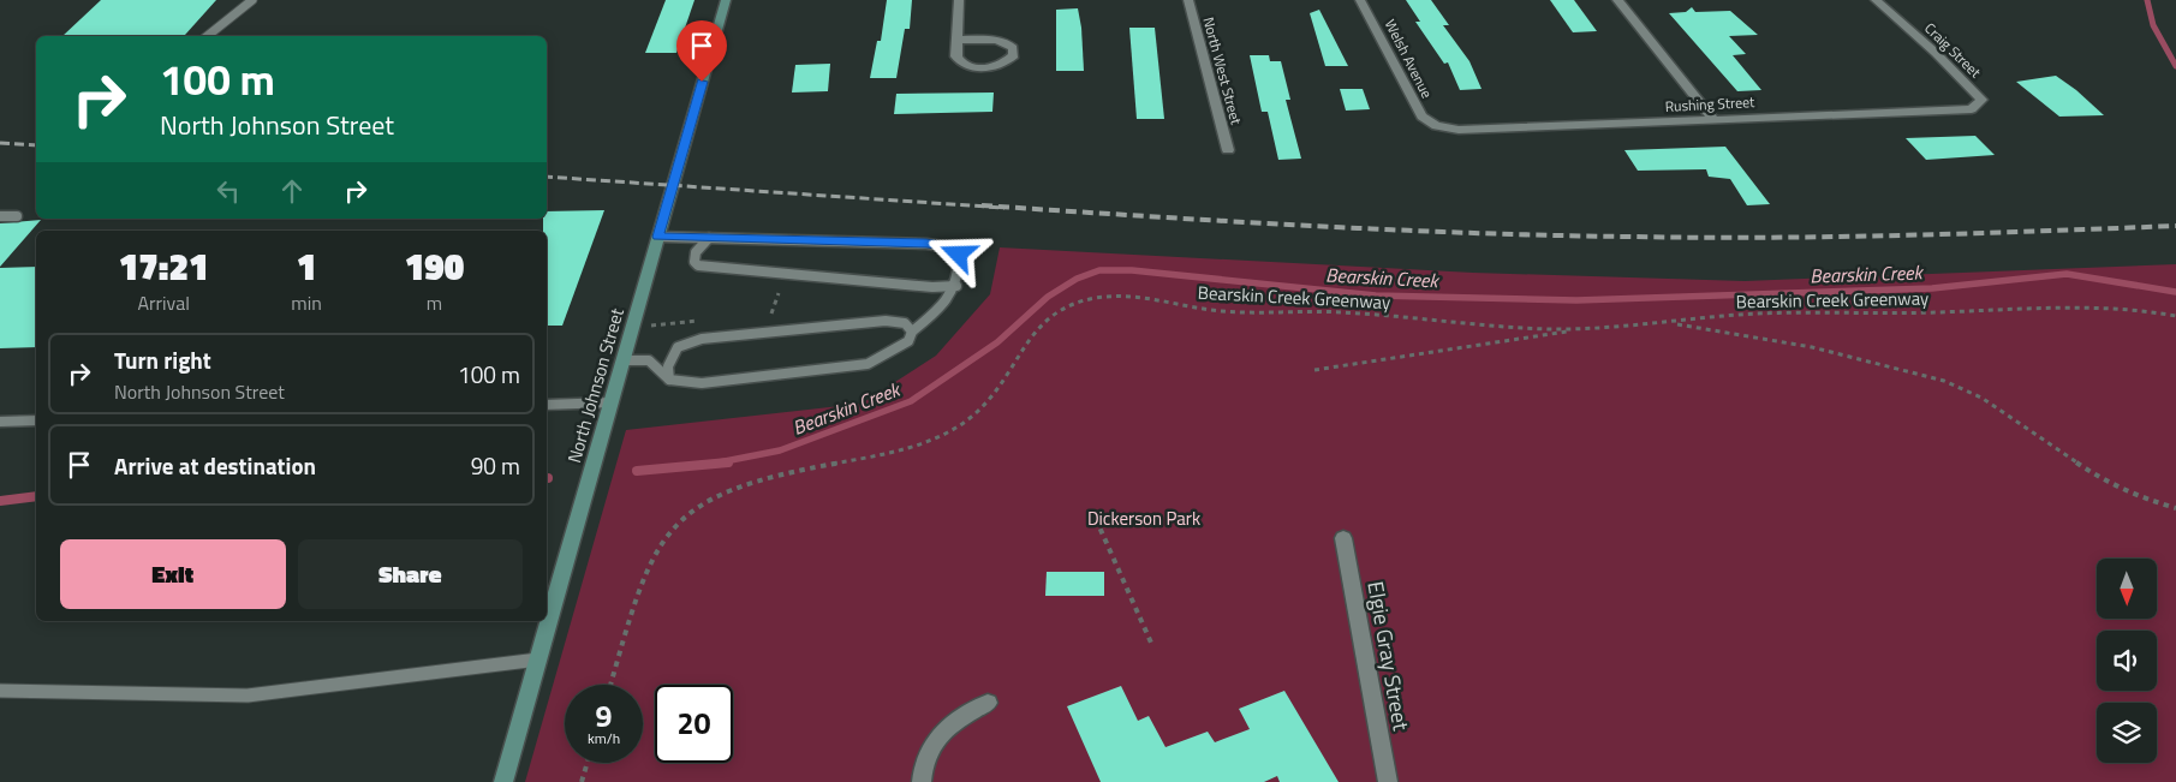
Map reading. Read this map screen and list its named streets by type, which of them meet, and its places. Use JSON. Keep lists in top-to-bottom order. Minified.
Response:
{"streets":{"main road":["North Johnson Street"],"street":["Craig Street","Welsh Avenue","North West Street","Rushing Street","Elgie Gray Street"],"path":["Bearskin Creek Greenway"]},"crossings":[["Craig Street","Rushing Street"],["Welsh Avenue","Rushing Street"]],"water":["Bearskin Creek"],"parks":["Dickerson Park"],"north":"bottom","page":{"turn":["100 m","North Johnson Street"],"eta":["17:21","Arrival","1","min","190","m"],"list":[{"name":"Turn right","note":"North Johnson Street","value":"100 m"},{"name":"Arrive at destination","value":"90 m"}],"buttons":["Exit","Share"],"speed":"9 km/h","limit":"20"}}
